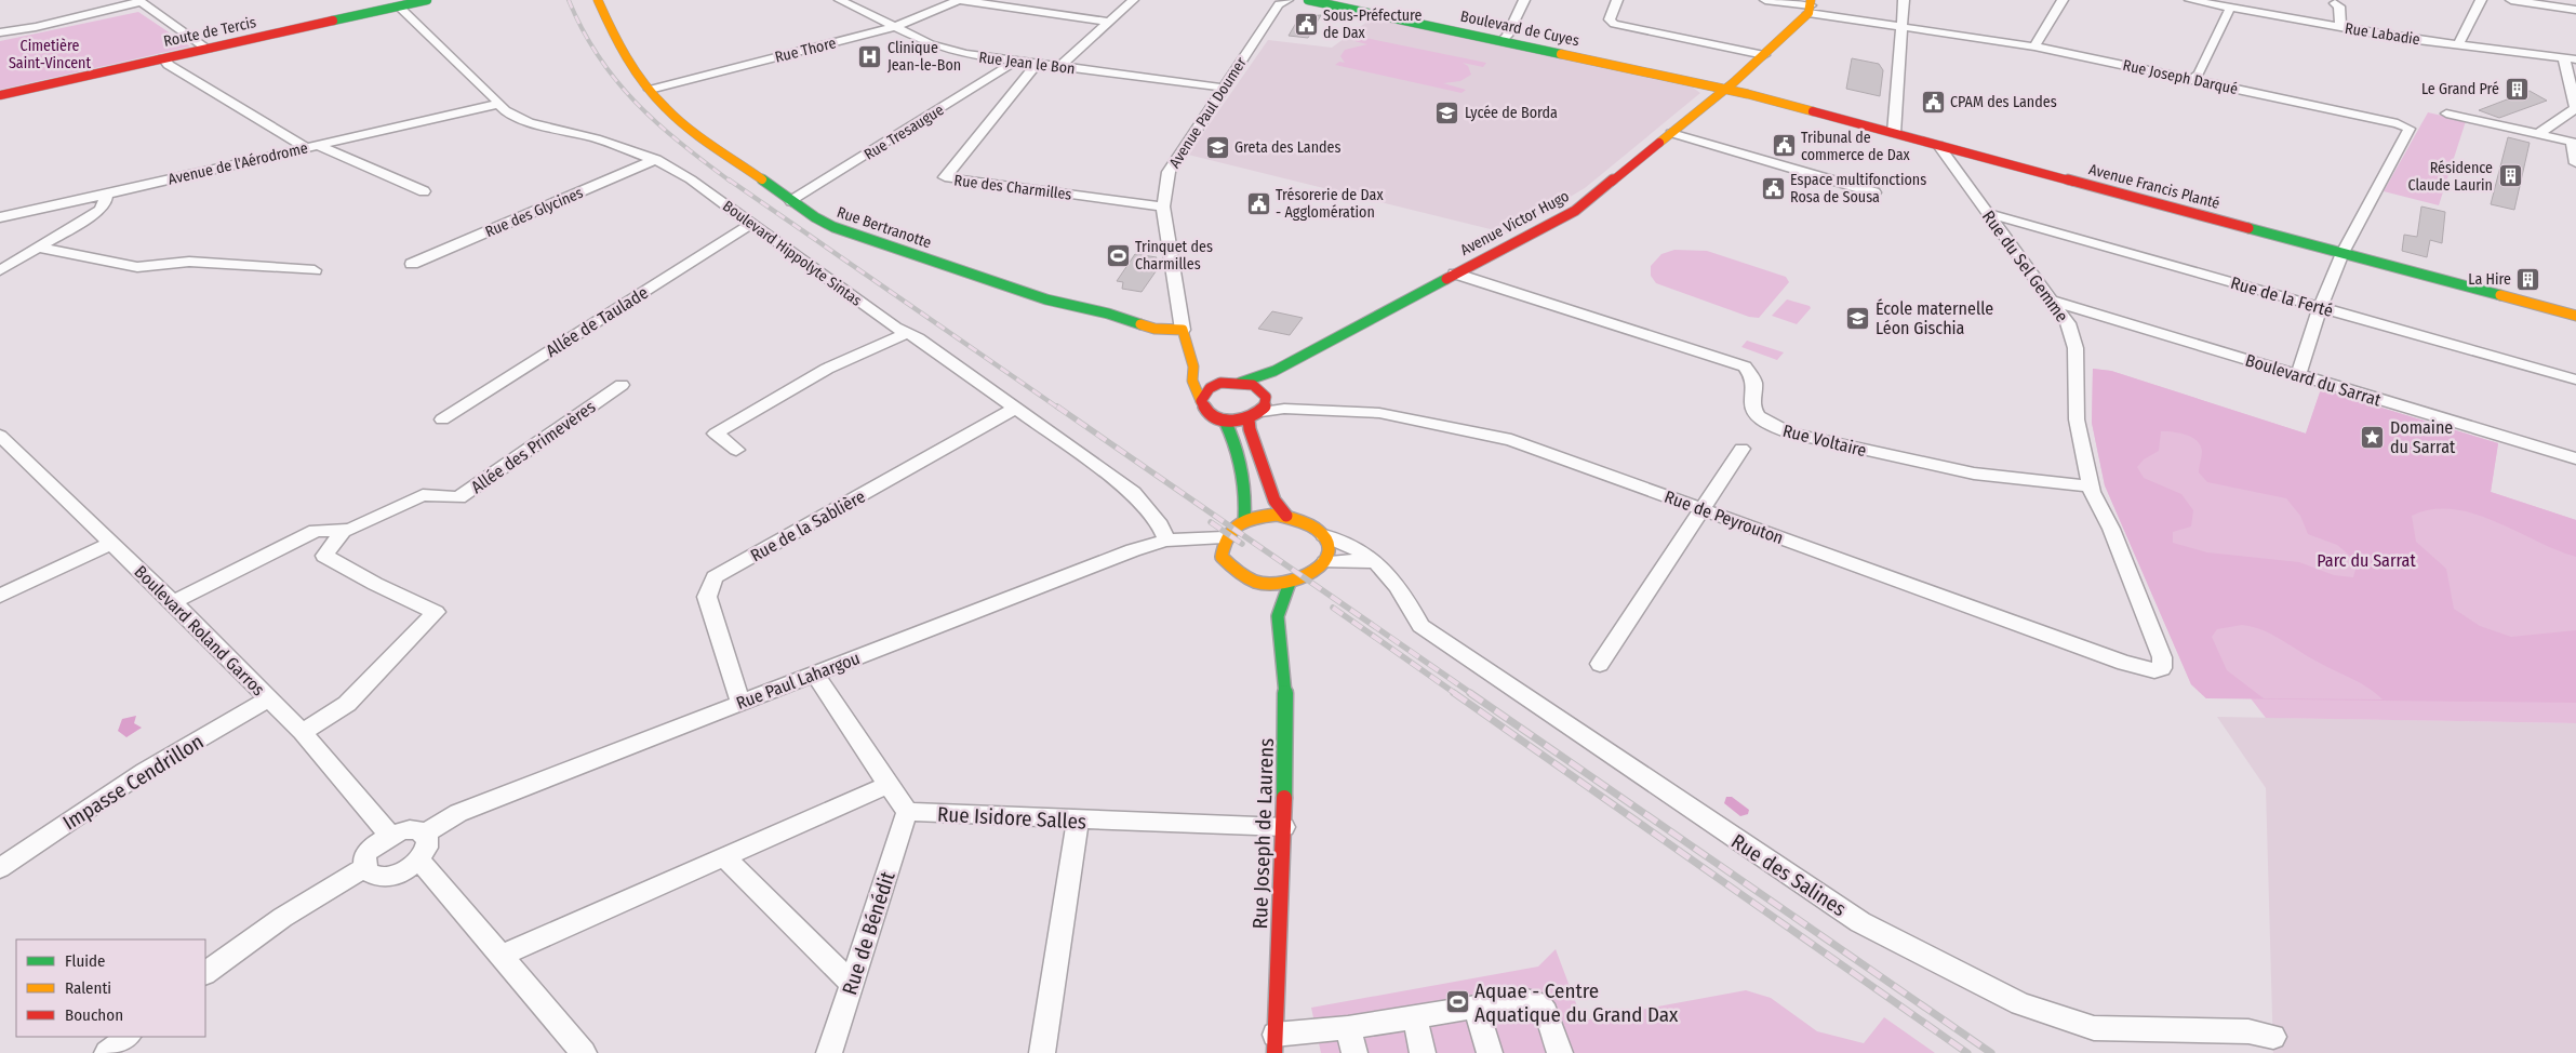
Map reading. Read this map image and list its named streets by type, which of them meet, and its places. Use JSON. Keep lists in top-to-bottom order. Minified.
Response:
{"streets":{"street":["Boulevard de Cuyes","Route de Tercis","Rue Labadie","Rue Thore","Rue Jean le Bon","Rue Joseph Darqué","Avenue Paul Doumer","Rue Tresaugue","Avenue de l'Aérodrome","Avenue Francis Planté","Rue des Charmilles","Rue des Glycines","Avenue Victor Hugo","Rue Bertranotte","Boulevard Hippolyte Sintas","Rue du Sel Gemme","Rue de la Ferté","Allée de Taulade","Boulevard du Sarrat","Rue Voltaire","Allée des Primevères","Rue de Peyrouton","Rue de la Sablière","Boulevard Roland Garros","Rue Paul Lahargou","Impasse Cendrillon","Rue Isidore Salles","Rue Joseph de Laurens","Rue des Salines","Rue de Bénédit"]},"crossings":[["Boulevard de Cuyes","Avenue Francis Planté"],["Boulevard de Cuyes","Avenue Victor Hugo"],["Route de Tercis","Boulevard Hippolyte Sintas"],["Rue Thore","Rue Jean le Bon"],["Rue Thore","Rue Bertranotte"],["Rue Jean le Bon","Avenue Paul Doumer"],["Rue Jean le Bon","Rue Tresaugue"],["Rue Jean le Bon","Rue des Charmilles"],["Rue Joseph Darqué","Avenue Francis Planté"],["Rue Joseph Darqué","Avenue Victor Hugo"],["Avenue Paul Doumer","Rue des Charmilles"],["Avenue Paul Doumer","Rue Bertranotte"],["Rue Tresaugue","Rue Bertranotte"],["Avenue de l'Aérodrome","Boulevard Hippolyte Sintas"],["Avenue Francis Planté","Avenue Victor Hugo"],["Avenue Francis Planté","Rue du Sel Gemme"],["Rue des Glycines","Boulevard Hippolyte Sintas"],["Avenue Victor Hugo","Rue Voltaire"],["Boulevard Hippolyte Sintas","Allée de Taulade"],["Boulevard Hippolyte Sintas","Rue de la Sablière"],["Boulevard Hippolyte Sintas","Rue Paul Lahargou"],["Rue du Sel Gemme","Rue de la Ferté"],["Rue du Sel Gemme","Boulevard du Sarrat"],["Rue du Sel Gemme","Rue Voltaire"],["Rue du Sel Gemme","Rue de Peyrouton"],["Allée des Primevères","Boulevard Roland Garros"],["Rue de la Sablière","Rue Paul Lahargou"],["Boulevard Roland Garros","Rue Paul Lahargou"],["Boulevard Roland Garros","Impasse Cendrillon"],["Rue Paul Lahargou","Rue Joseph de Laurens"],["Rue Paul Lahargou","Rue des Salines"],["Rue Isidore Salles","Rue Joseph de Laurens"],["Rue Isidore Salles","Rue de Bénédit"],["Rue Joseph de Laurens","Rue des Salines"]],"parks":["Cimetière Saint-Vincent","Parc du Sarrat"],"places":{"public building":["Sous-Préfecture de Dax","CPAM des Landes","Tribunal de commerce de Dax","Espace multifonctions Rosa de Sousa","Trésorerie de Dax - Agglomération"],"hospital":["Clinique Jean-le-Bon"],"building":["Le Grand Pré","Résidence Claude Laurin","La Hire"],"school or university":["Lycée de Borda","Greta des Landes","École maternelle Léon Gischia"],"sports":["Trinquet des Charmilles","Aquae - Centre Aquatique du Grand Dax"],"place":["Domaine du Sarrat"]},"legend":["Fluide","Ralenti","Bouchon"]}
